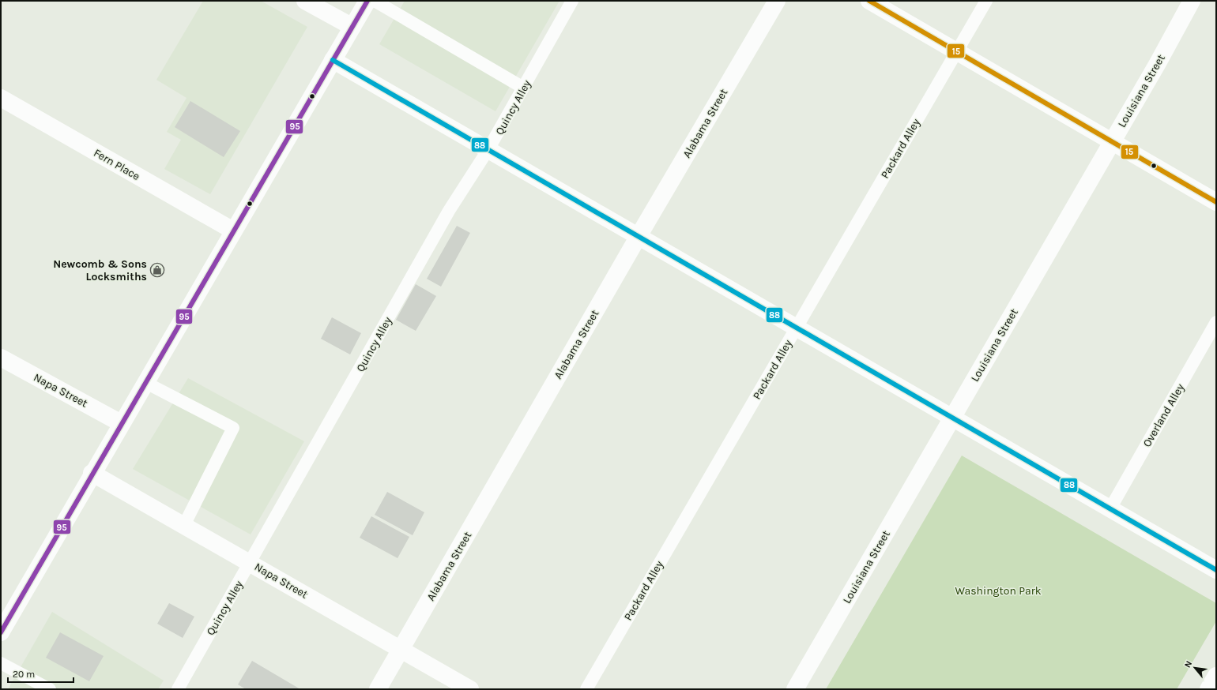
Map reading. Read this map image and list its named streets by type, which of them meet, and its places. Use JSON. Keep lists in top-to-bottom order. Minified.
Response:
{"streets":{"street":["Louisiana Street","Alabama Street","Fern Place","Napa Street"],"lane":["Quincy Alley","Packard Alley","Overland Alley"]},"crossings":[["Quincy Alley","Napa Street"],["Alabama Street","Napa Street"]],"parks":["Washington Park"],"places":{"shop":["Newcomb & Sons Locksmiths"]},"lines":["transit line 95","transit line 15","transit line 88"],"scale_bar":"20 m","north":"top left"}
